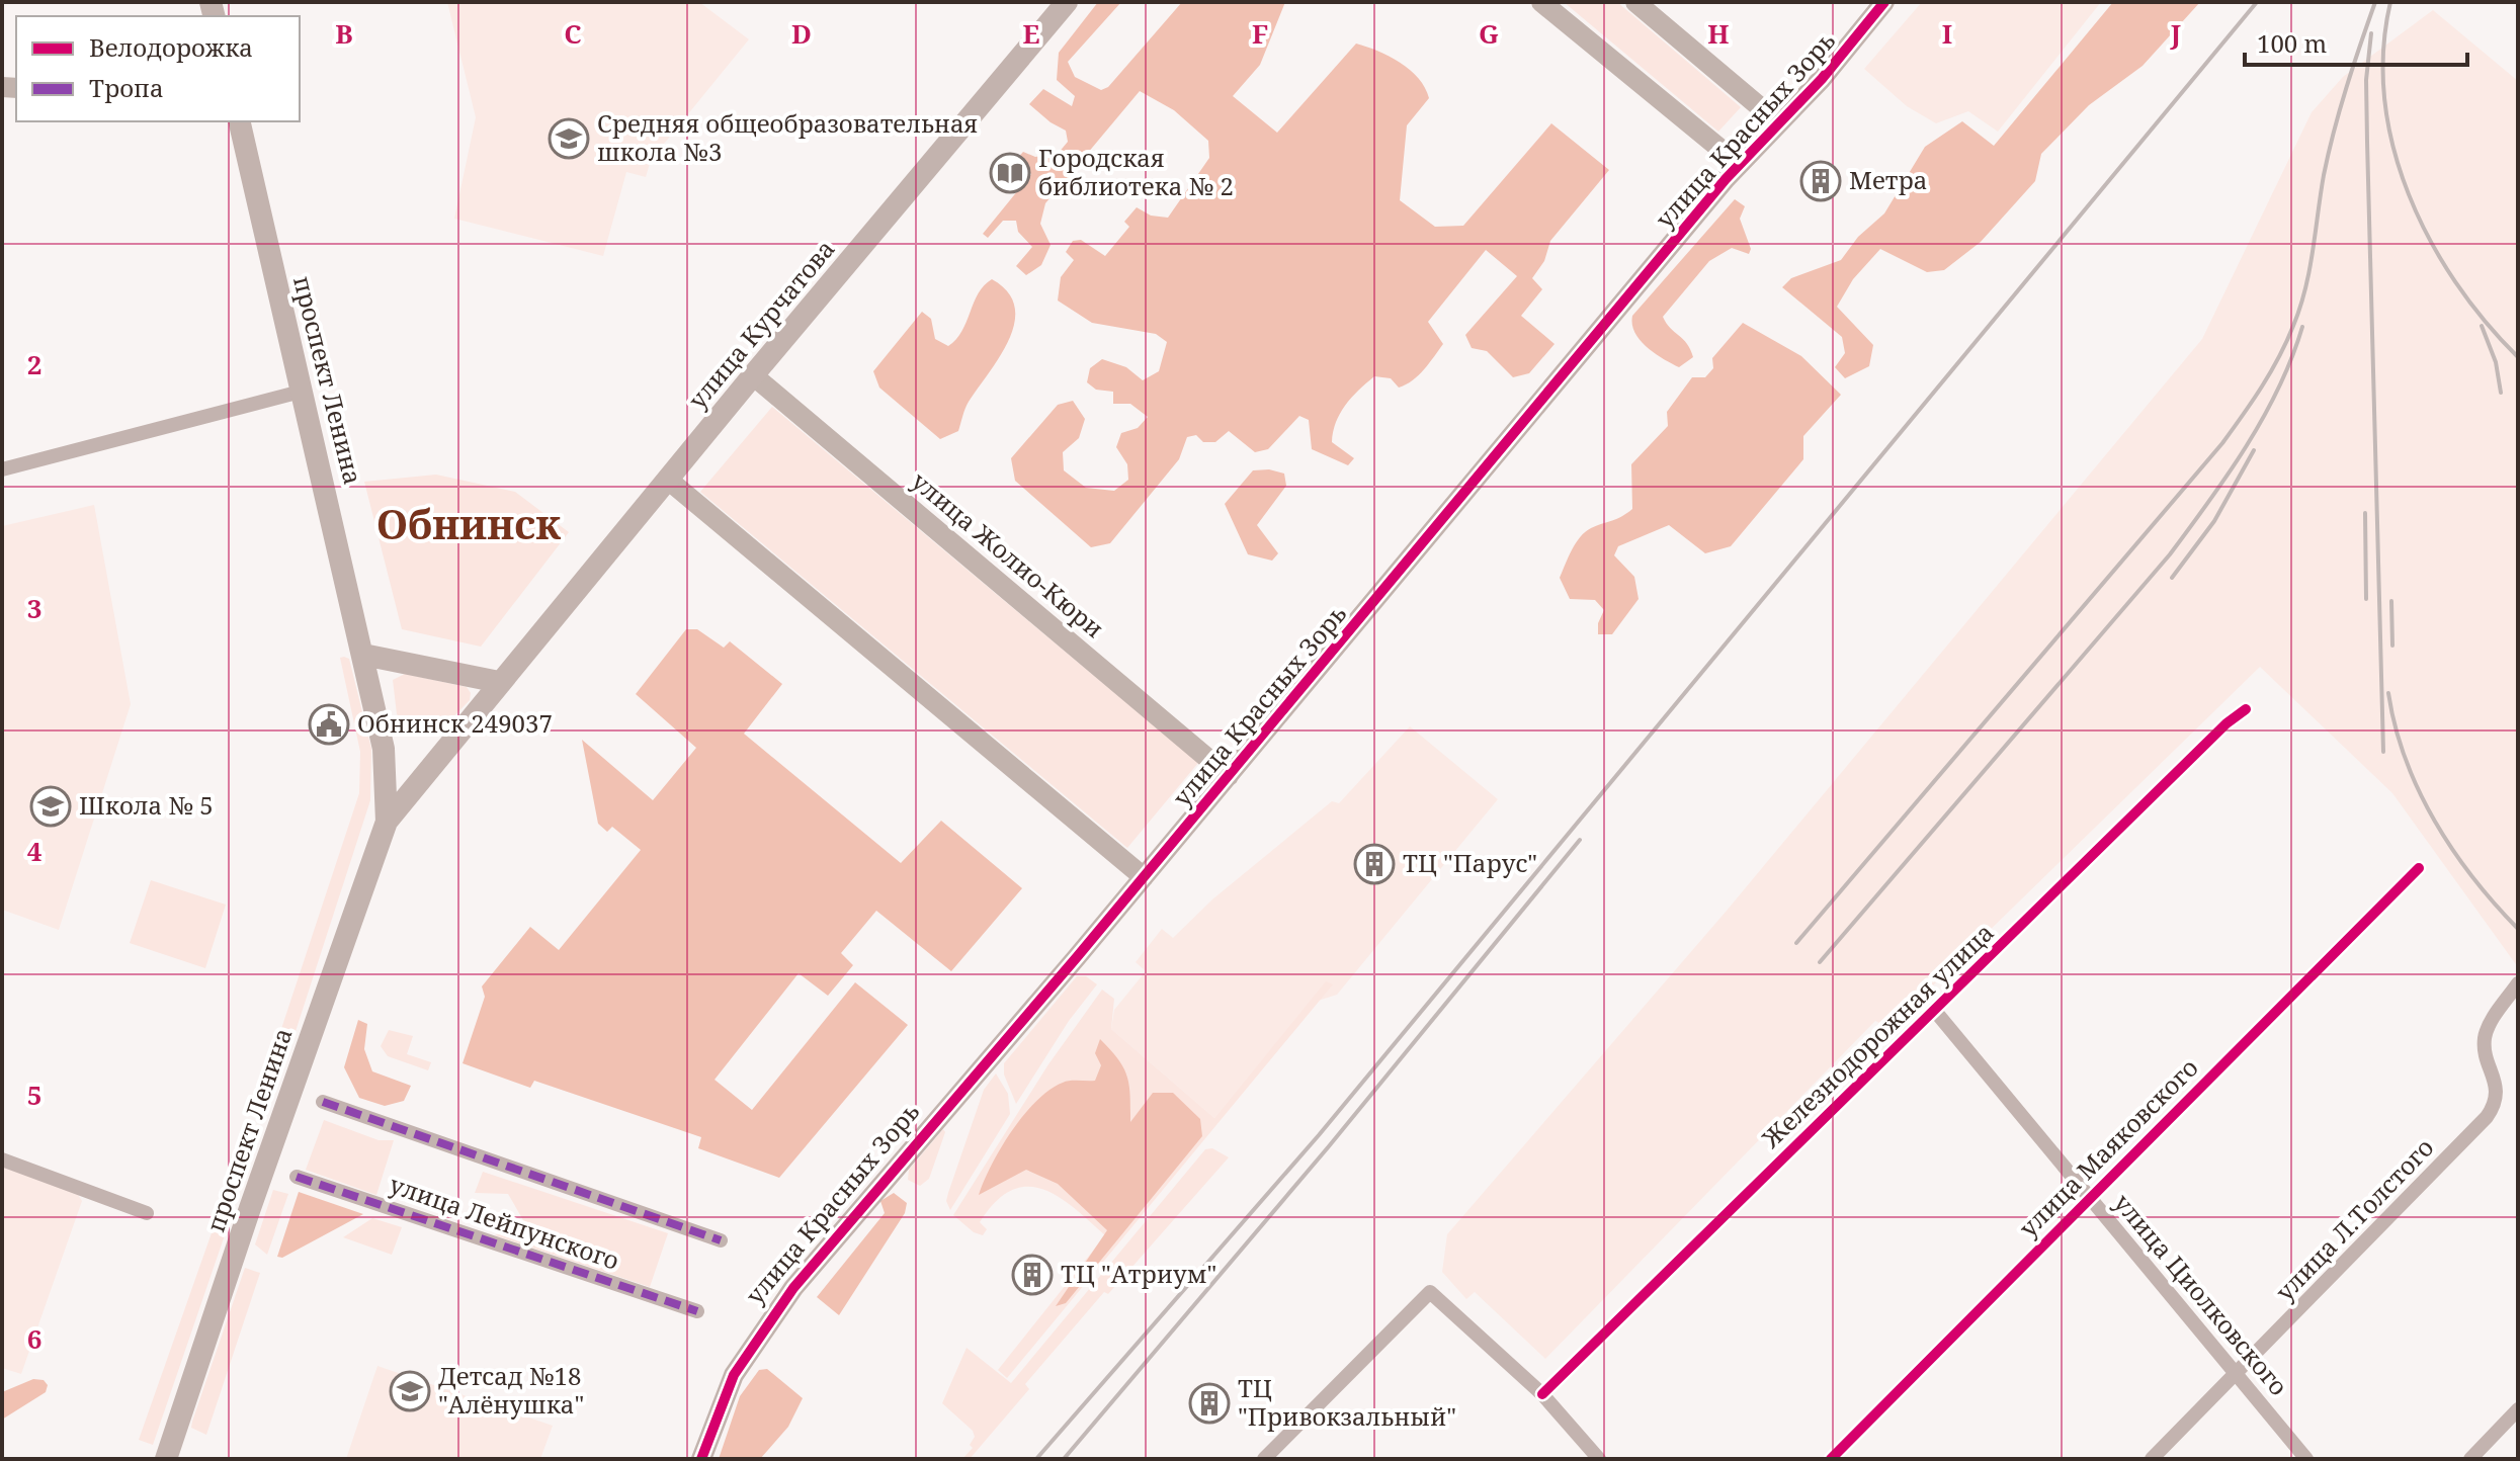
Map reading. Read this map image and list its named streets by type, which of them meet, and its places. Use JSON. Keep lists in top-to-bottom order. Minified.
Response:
{"streets":{"main road":["улица Курчатова","проспект Ленина"],"street":["улица Красных Зорь","улица Жолио-Кюри","Железнодорожная улица","улица Маяковского","улица Л.Толстого","улица Лейпунского","улица Циолковского"]},"crossings":[["улица Красных Зорь","улица Жолио-Кюри"],["улица Курчатова","проспект Ленина"],["улица Курчатова","улица Жолио-Кюри"],["Железнодорожная улица","улица Циолковского"],["улица Маяковского","улица Циолковского"],["улица Л.Толстого","улица Циолковского"]],"districts":["Обнинск"],"places":{"school or university":["Средняя общеобразовательная школа №3","Школа № 5","Детсад №18 \"Алёнушка\""],"library":["Городская библиотека № 2"],"building":["Метра","ТЦ \"Парус\"","ТЦ \"Атриум\"","ТЦ \"Привокзальный\""],"public building":["Обнинск 249037"]},"legend":["Велодорожка","Тропа"],"scale_bar":"100 m","grid":{"columns":["B","C","D","E","F","G","H","I","J"],"rows":["2","3","4","5","6"]}}
